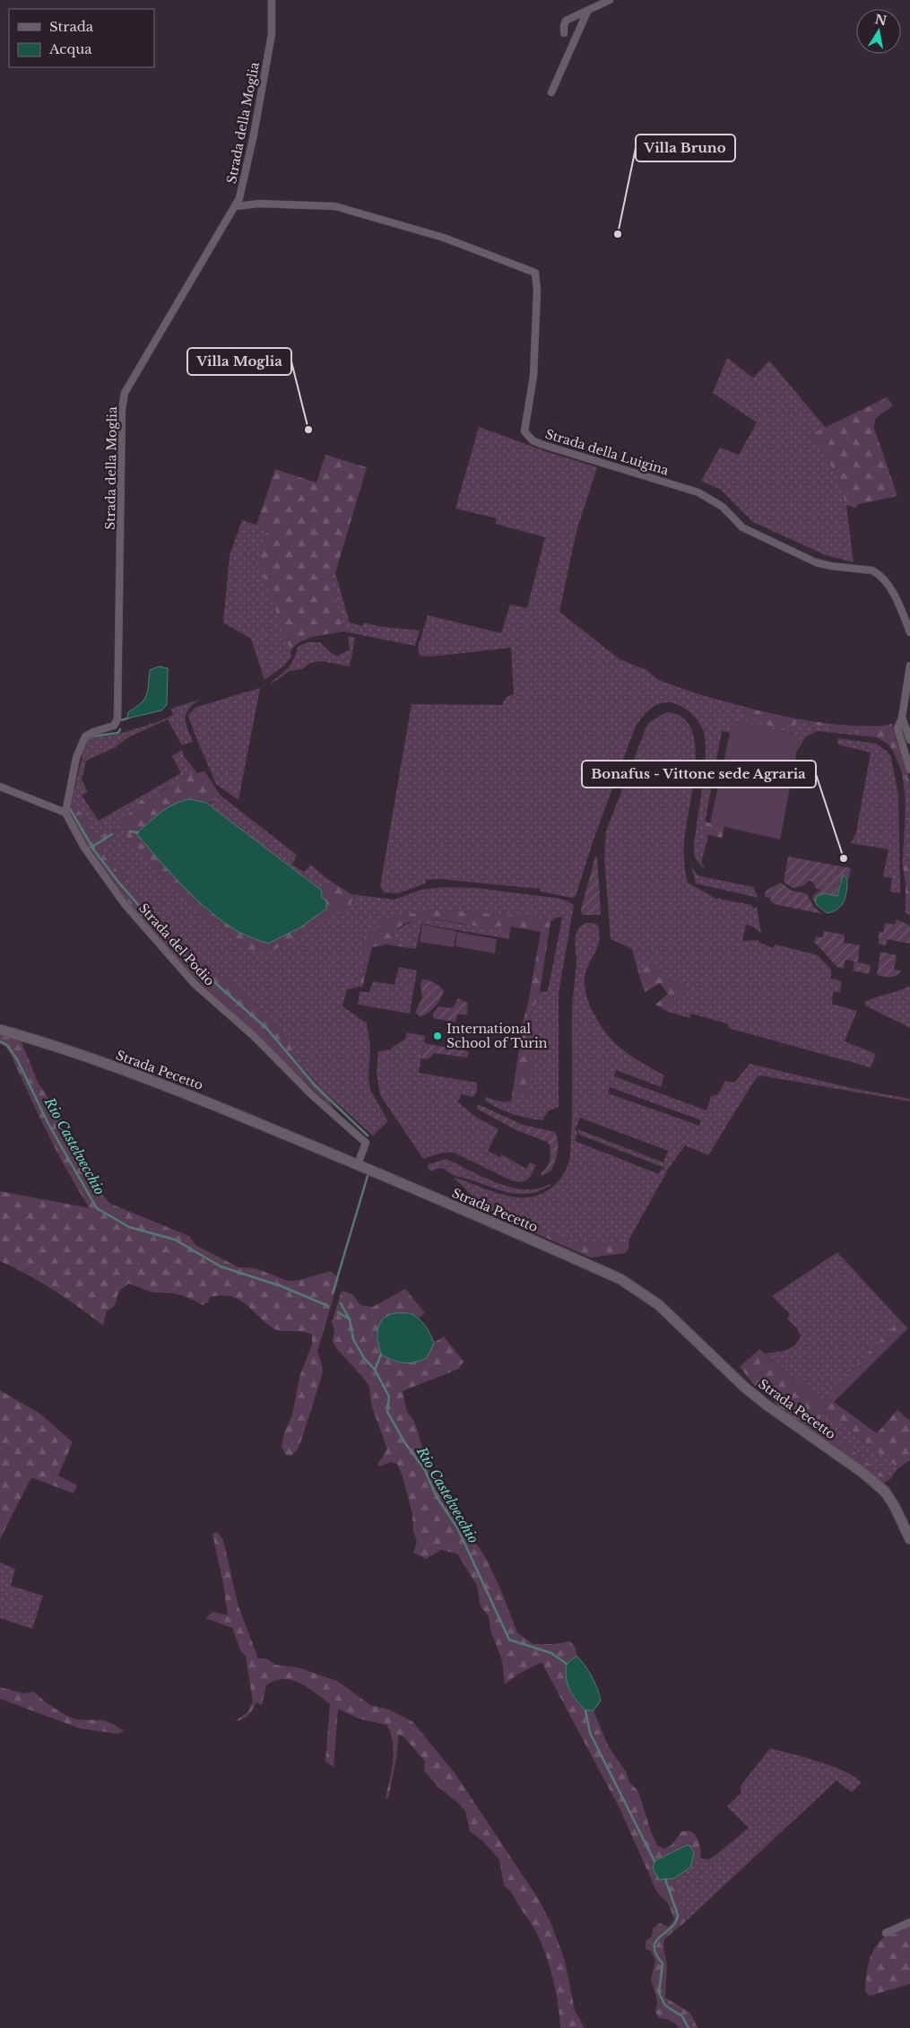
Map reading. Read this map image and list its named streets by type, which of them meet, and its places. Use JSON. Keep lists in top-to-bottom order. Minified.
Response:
{"streets":{"main road":["Strada Pecetto"],"street":["Strada della Moglia","Strada della Luigina","Strada del Podio"]},"crossings":[["Strada della Moglia","Strada della Luigina"],["Strada della Moglia","Strada del Podio"],["Strada del Podio","Strada Pecetto"]],"water":["Rio Castelvecchio"],"places":["Villa Bruno","Villa Moglia","Bonafus - Vittone sede Agraria","International School of Turin"],"legend":["Strada","Acqua"],"north":"top"}
